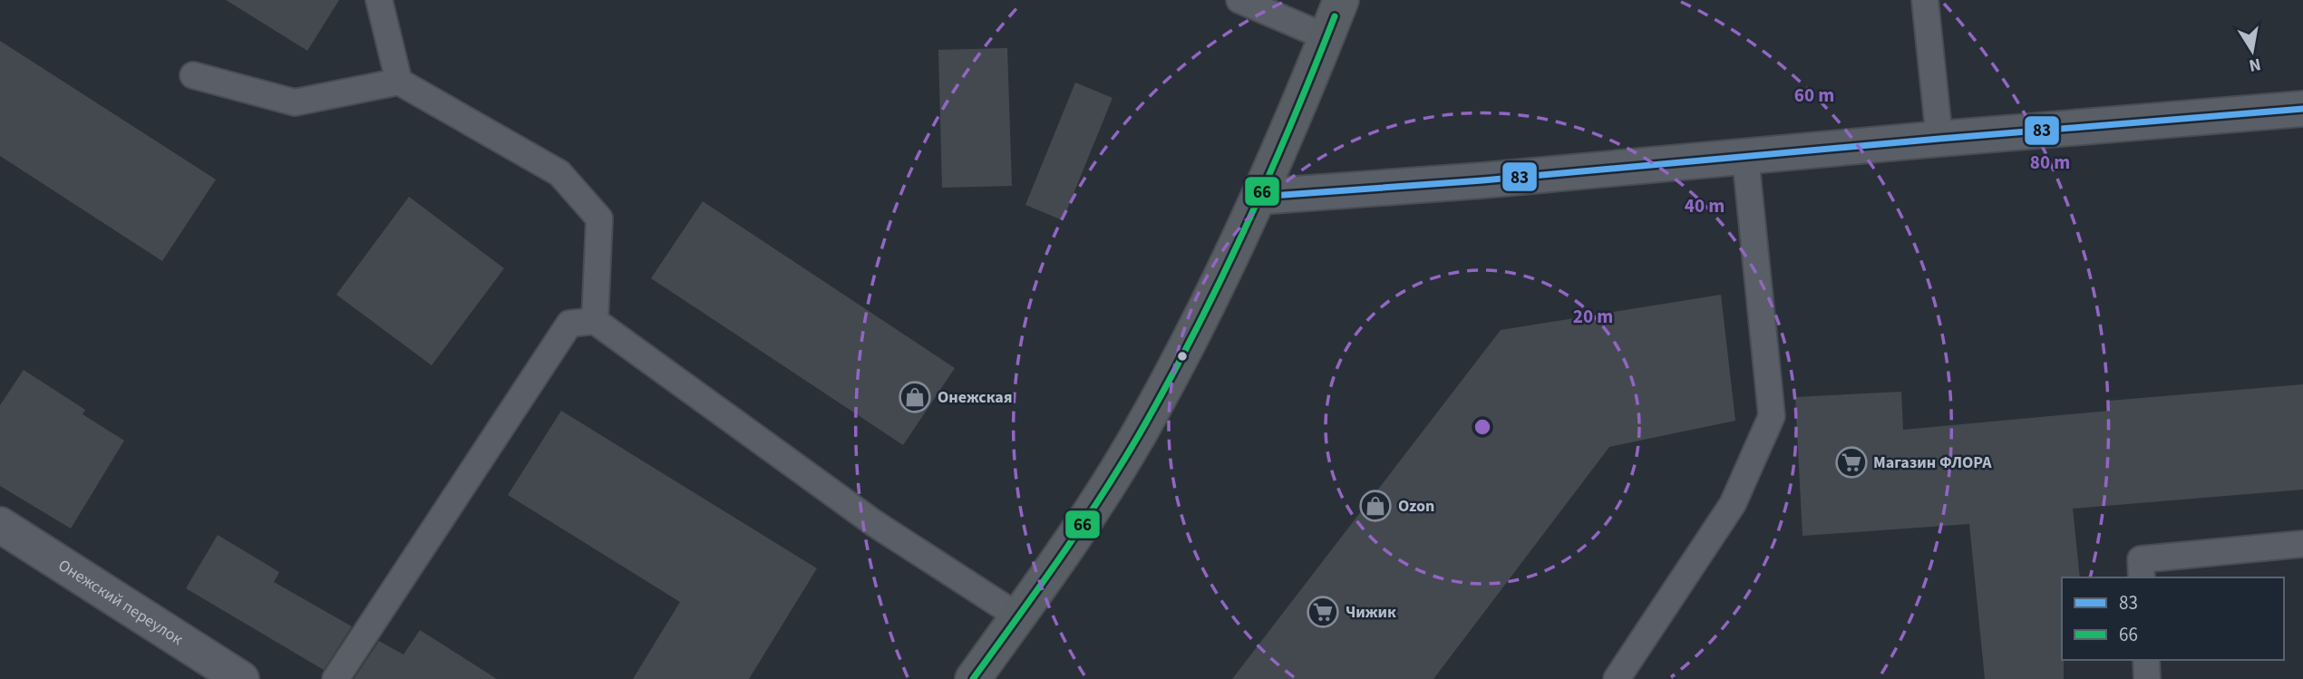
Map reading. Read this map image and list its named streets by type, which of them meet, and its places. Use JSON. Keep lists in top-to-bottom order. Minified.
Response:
{"streets":{"street":["Онежский переулок"]},"places":{"shop":["Онежская","Ozon"],"supermarket":["Магазин ФЛОРА","Чижик"]},"lines":["transit line 66","transit line 83"],"legend":["83","66"],"north":"bottom","rings":["60 m","80 m","40 m","20 m"]}
